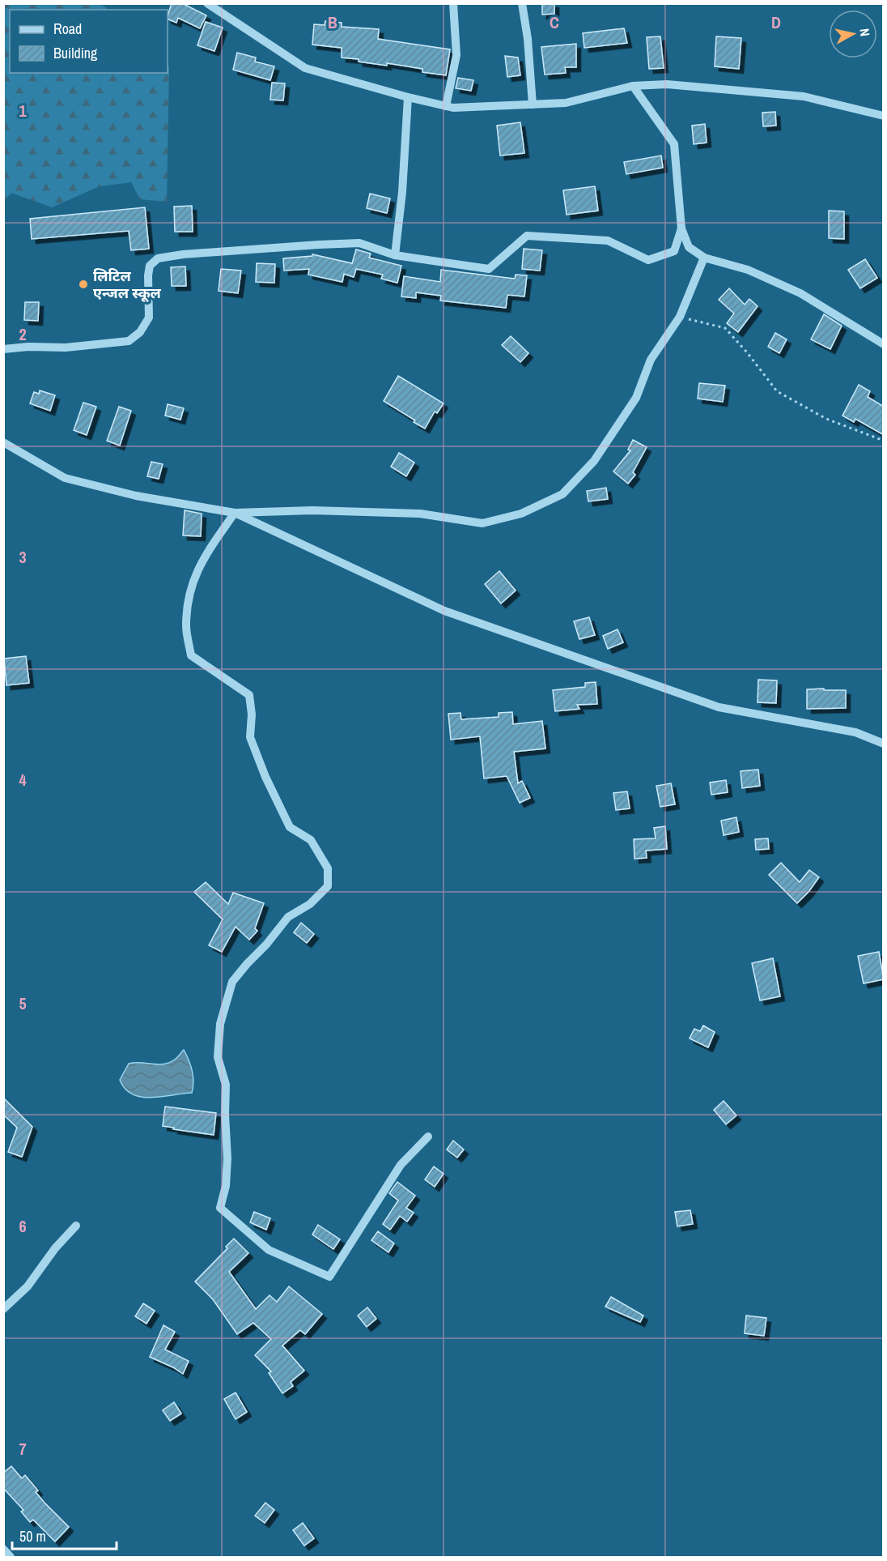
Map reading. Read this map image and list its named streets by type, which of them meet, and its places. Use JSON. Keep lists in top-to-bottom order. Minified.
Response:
{"places":["लिटिल एन्जल स्कूल"],"legend":["Road","Building"],"scale_bar":"50 m","north":"right","grid":{"columns":["B","C","D"],"rows":["1","2","3","4","5","6","7"]}}
